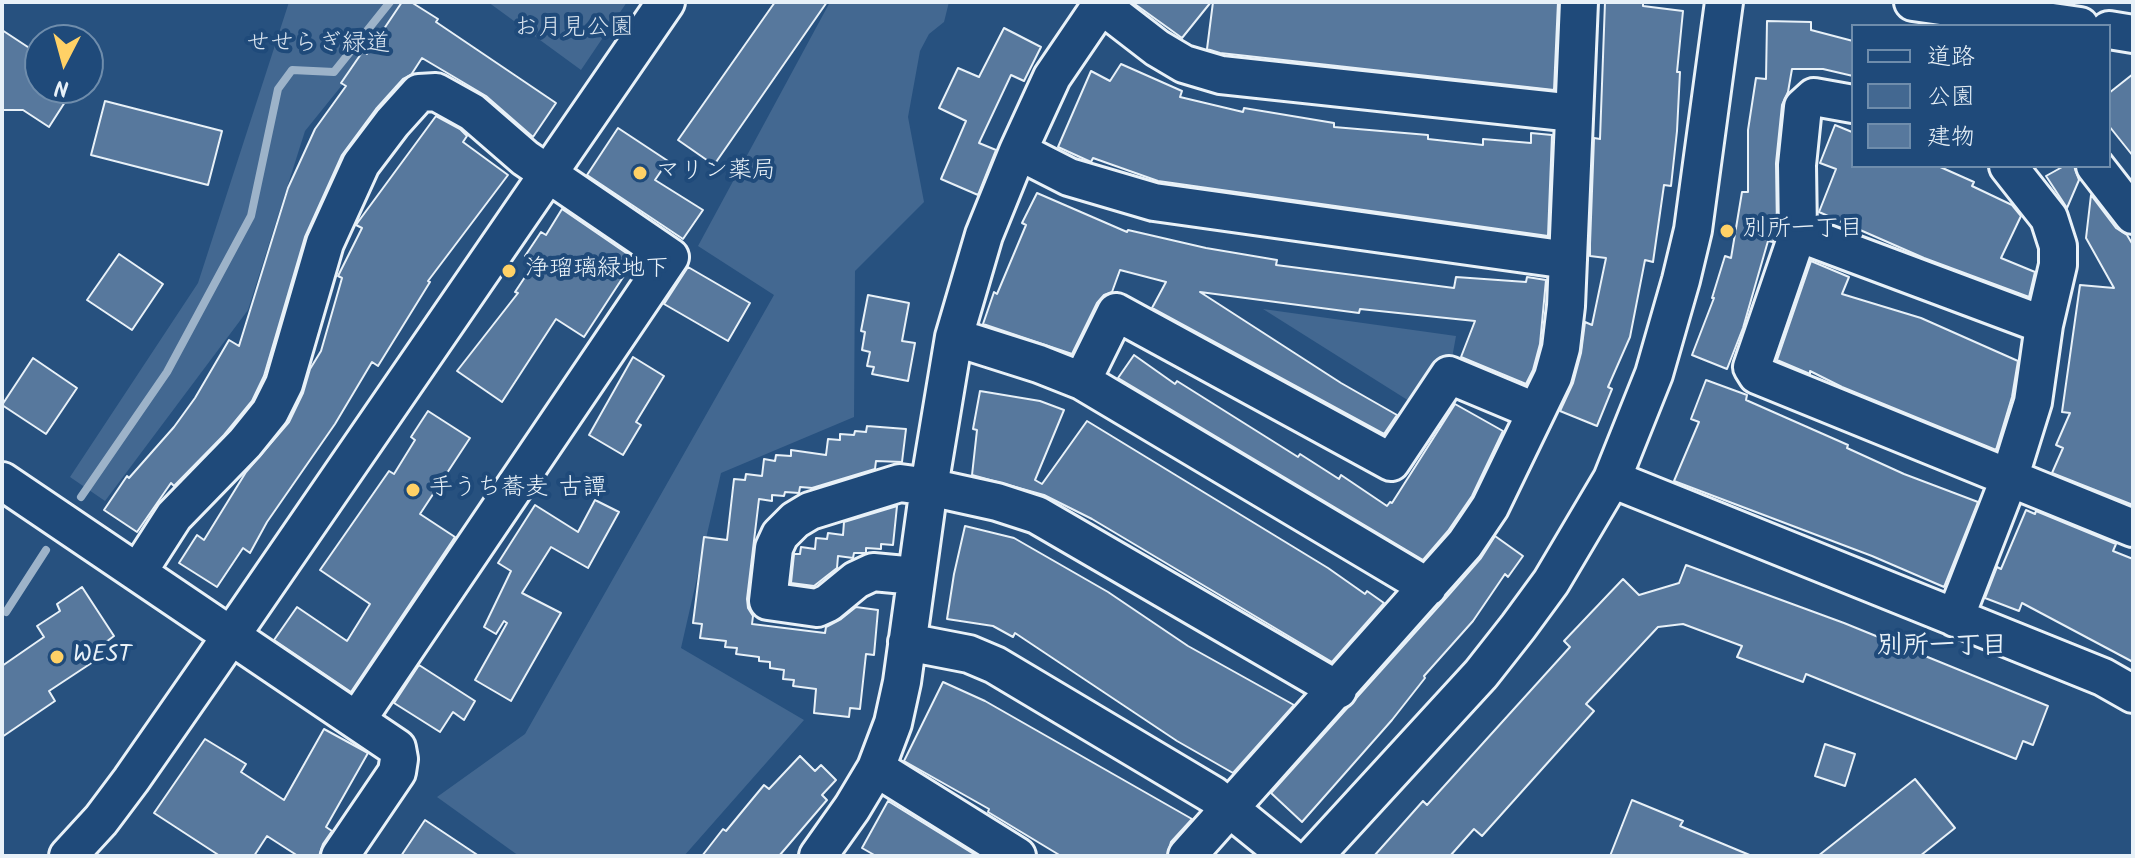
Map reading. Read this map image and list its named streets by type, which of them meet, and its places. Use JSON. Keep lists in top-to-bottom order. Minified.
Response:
{"districts":["別所一丁目"],"parks":["お月見公園","せせらぎ緑道"],"places":["マリン薬局","別所一丁目","浄瑠璃緑地下","手うち蕎麦 古譚","WEST"],"legend":["道路","公園","建物"],"north":"bottom"}
